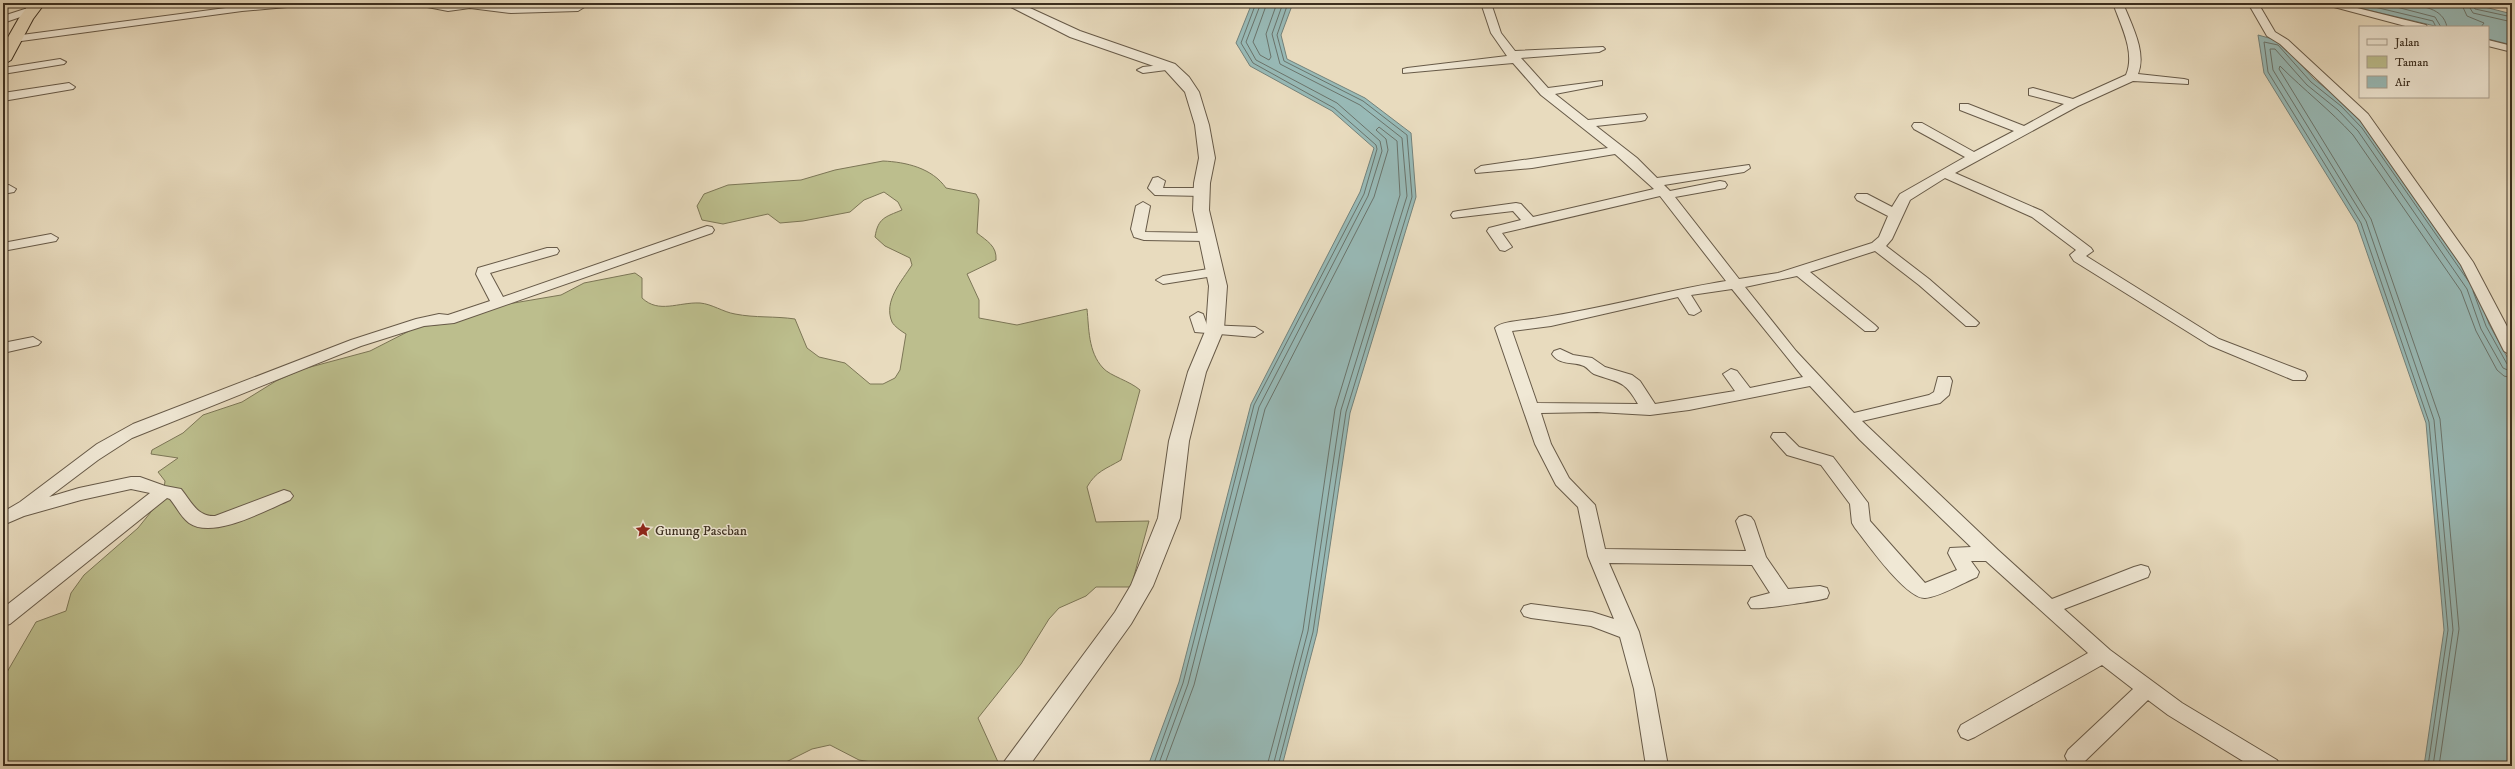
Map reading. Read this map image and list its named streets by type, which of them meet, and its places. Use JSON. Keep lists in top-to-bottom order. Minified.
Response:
{"places":{"place":["Gunung Paseban"]},"legend":["Jalan","Taman","Air"]}
